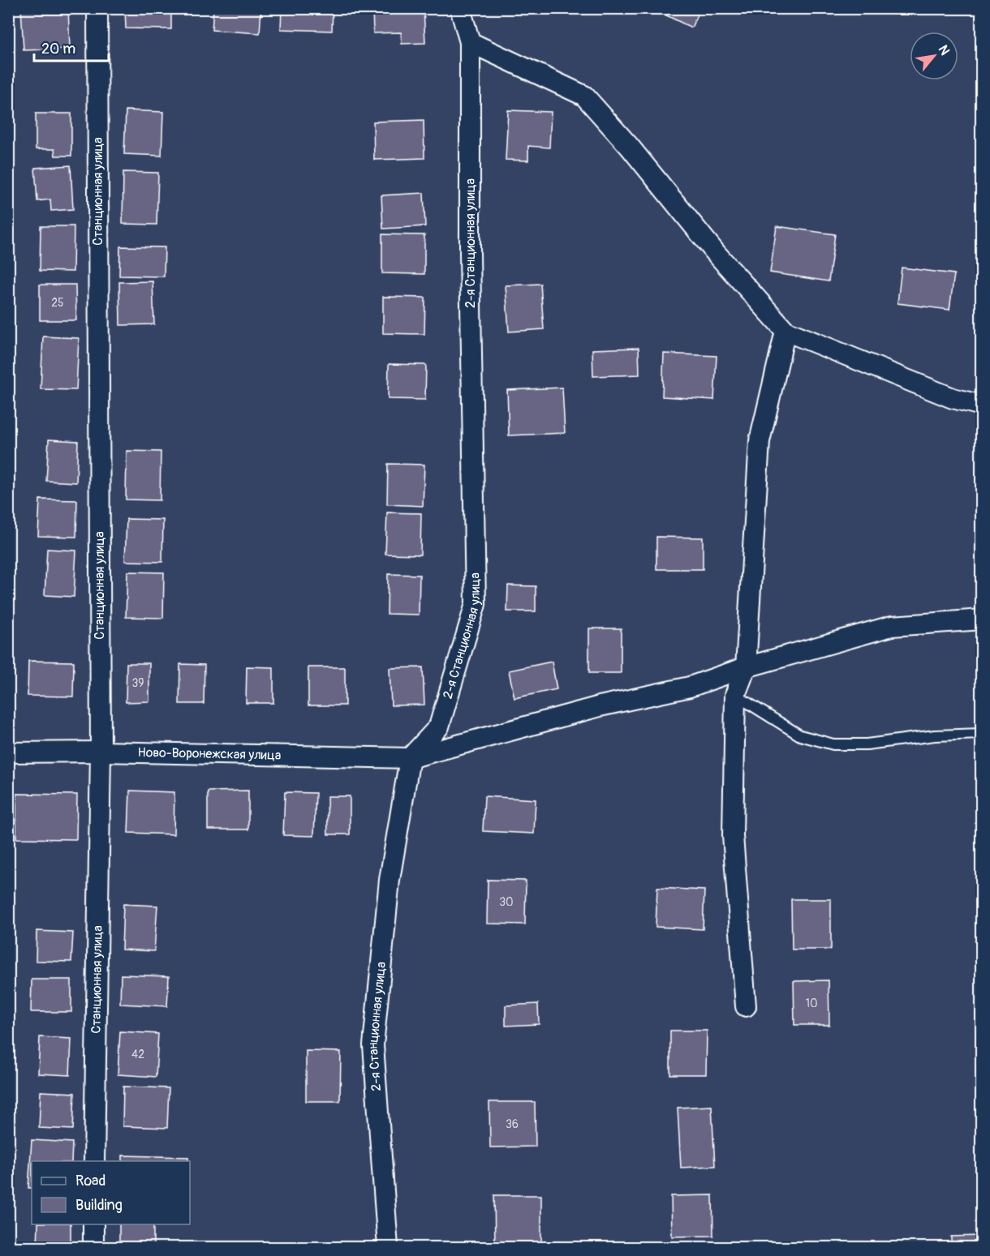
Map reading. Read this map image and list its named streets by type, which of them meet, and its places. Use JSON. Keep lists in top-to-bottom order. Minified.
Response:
{"streets":{"street":["Станционная улица","2-я Станционная улица","Ново-Воронежская улица"]},"crossings":[["Станционная улица","Ново-Воронежская улица"],["2-я Станционная улица","Ново-Воронежская улица"]],"house_numbers":["25","39","30","10","42","36"],"legend":["Road","Building"],"scale_bar":"20 m","north":"top right"}
